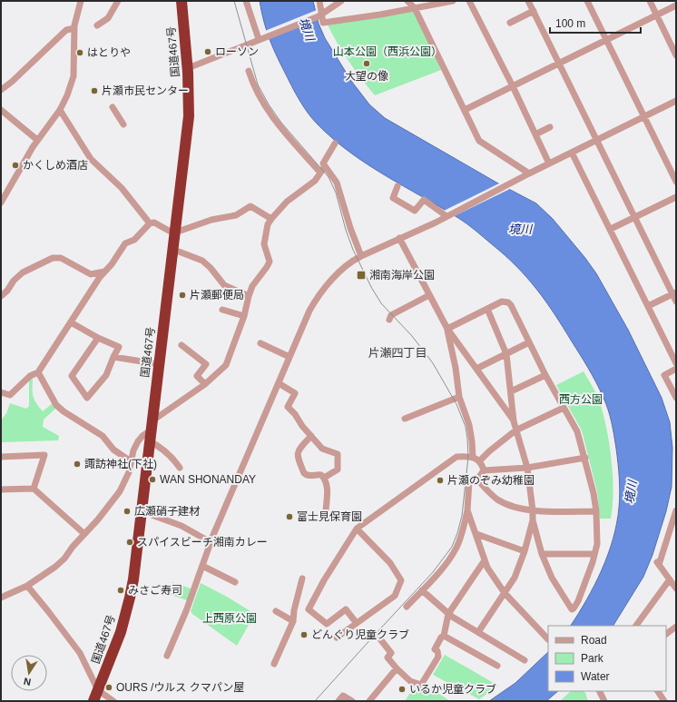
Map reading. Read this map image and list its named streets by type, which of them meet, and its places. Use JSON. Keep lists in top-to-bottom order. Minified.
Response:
{"streets":{"highway":["国道467号"]},"districts":["片瀬四丁目"],"water":["境川"],"parks":["山本公園（西浜公園）","西方公園","上西原公園"],"places":{"other":["ローソン","はとりや","大望の像","片瀬市民センター","かくしめ酒店","片瀬郵便局","諏訪神社(下社)","WAN SHONANDAY","片瀬のぞみ幼稚園","広瀬硝子建材","富士見保育園","スパイスビーチ湘南カレー","みさご寿司","どんぐり児童クラブ","OURS /ウルス クマパン屋","いるか児童クラブ"],"transit":["湘南海岸公園"]},"legend":["Road","Park","Water"],"scale_bar":"100 m","north":"bottom"}
